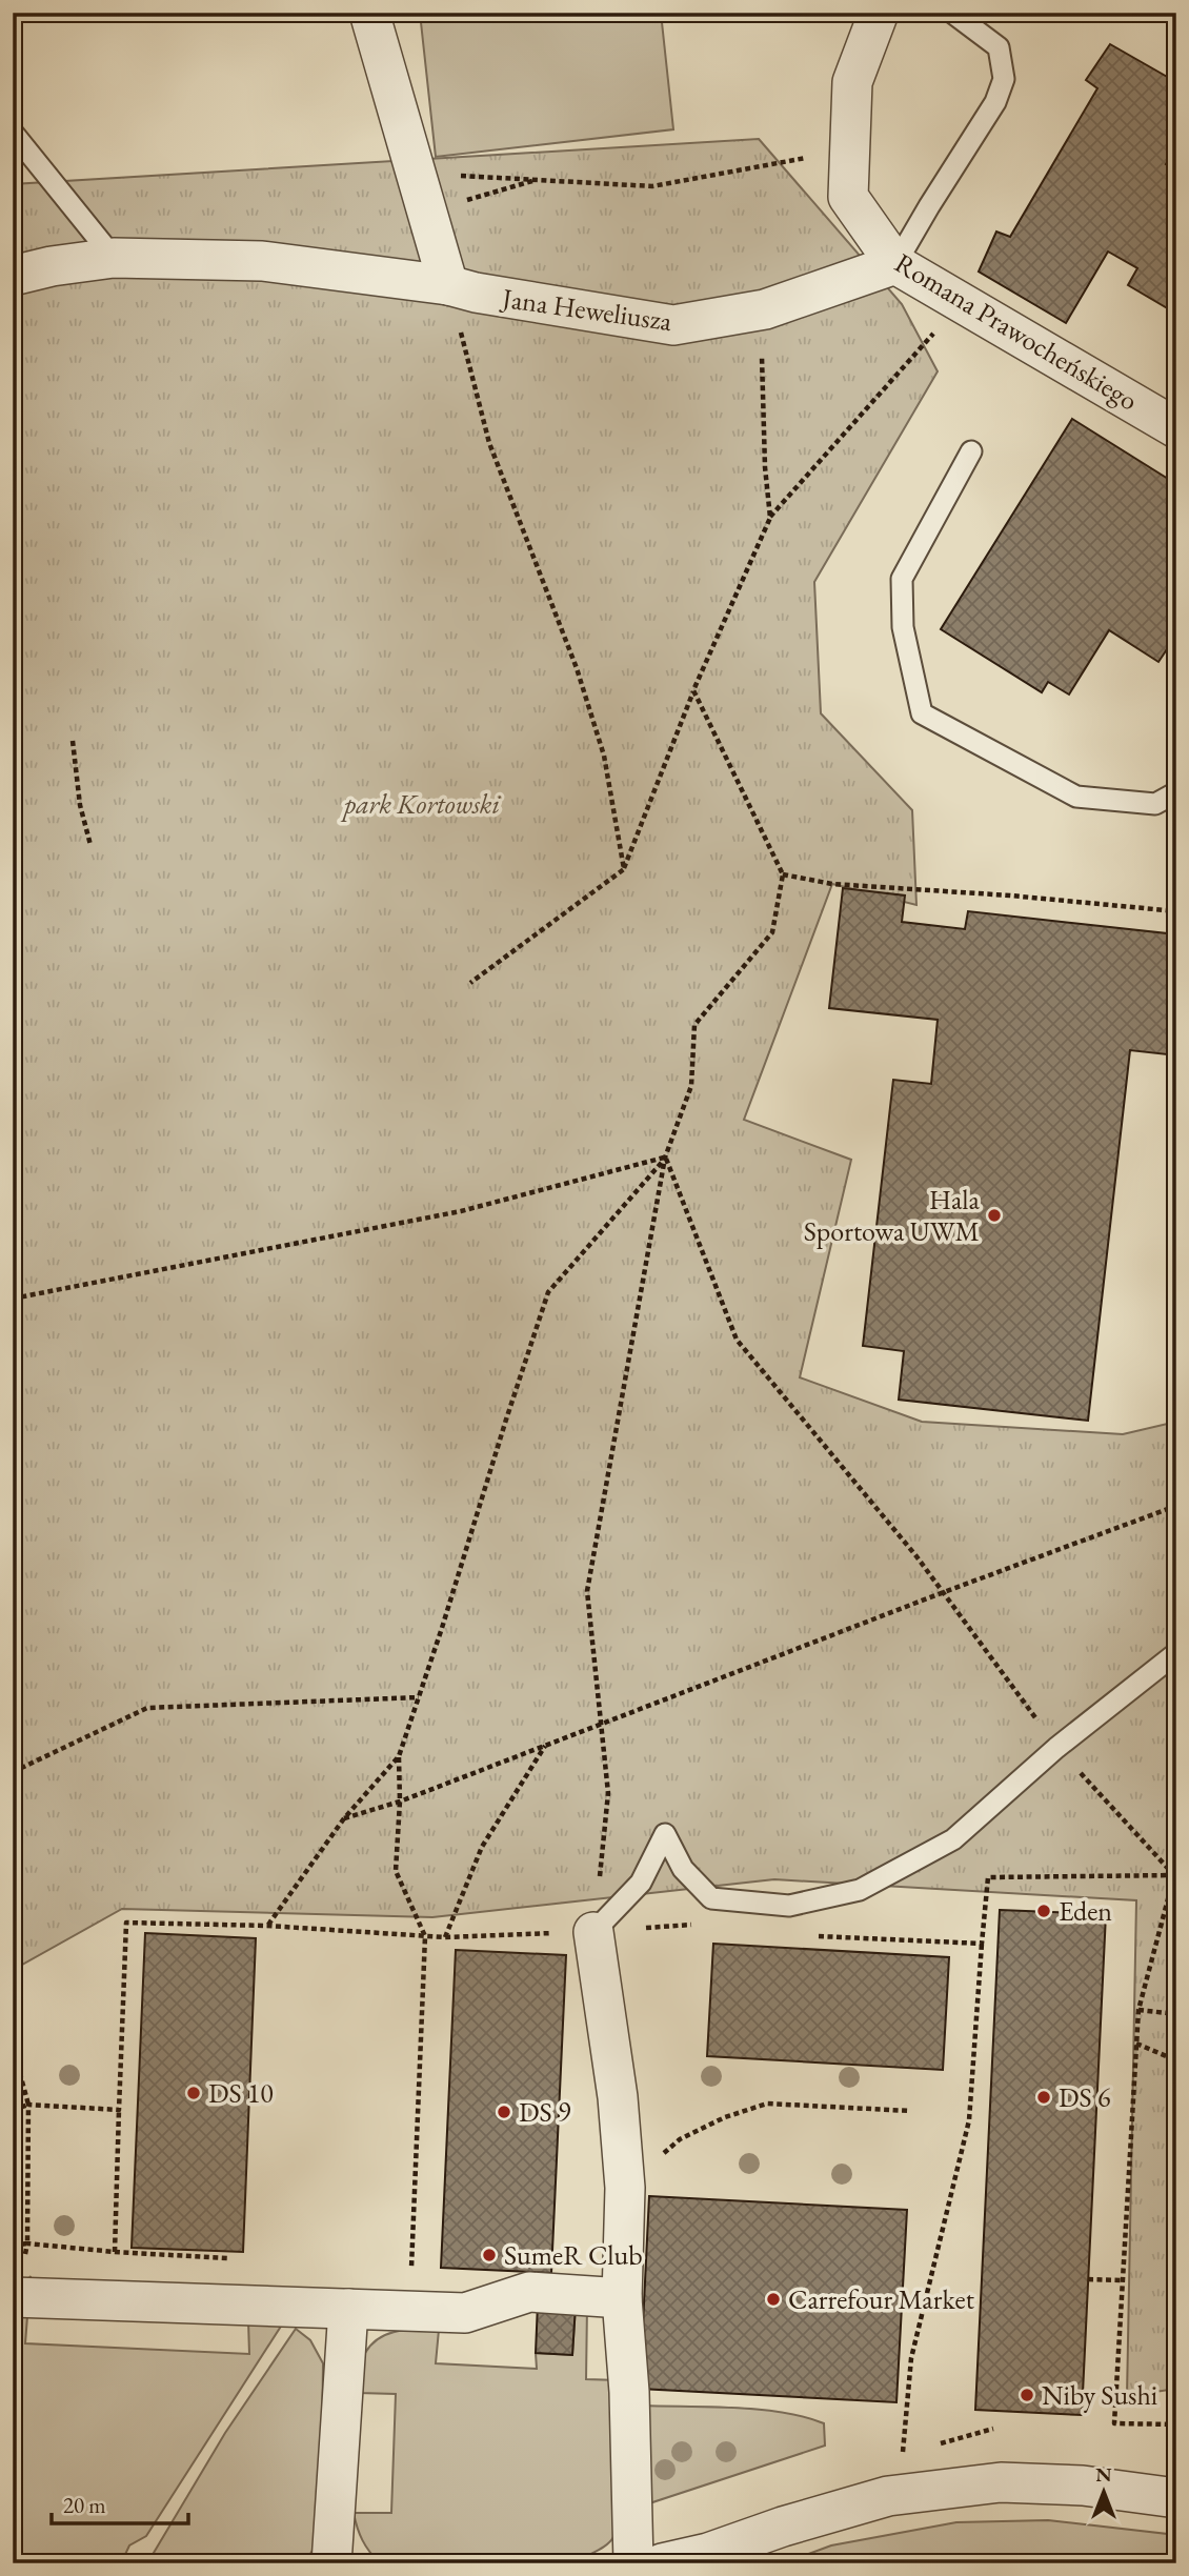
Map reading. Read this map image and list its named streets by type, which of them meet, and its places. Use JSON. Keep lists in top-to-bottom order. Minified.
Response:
{"streets":{"street":["Jana Heweliusza","Romana Prawocheńskiego"]},"crossings":[["Jana Heweliusza","Romana Prawocheńskiego"]],"parks":["park Kortowski"],"places":["Hala Sportowa UWM","Eden","DS 10","DS 6","DS 9","SumeR Club","Carrefour Market","Niby Sushi"],"scale_bar":"20 m","north":"top"}
